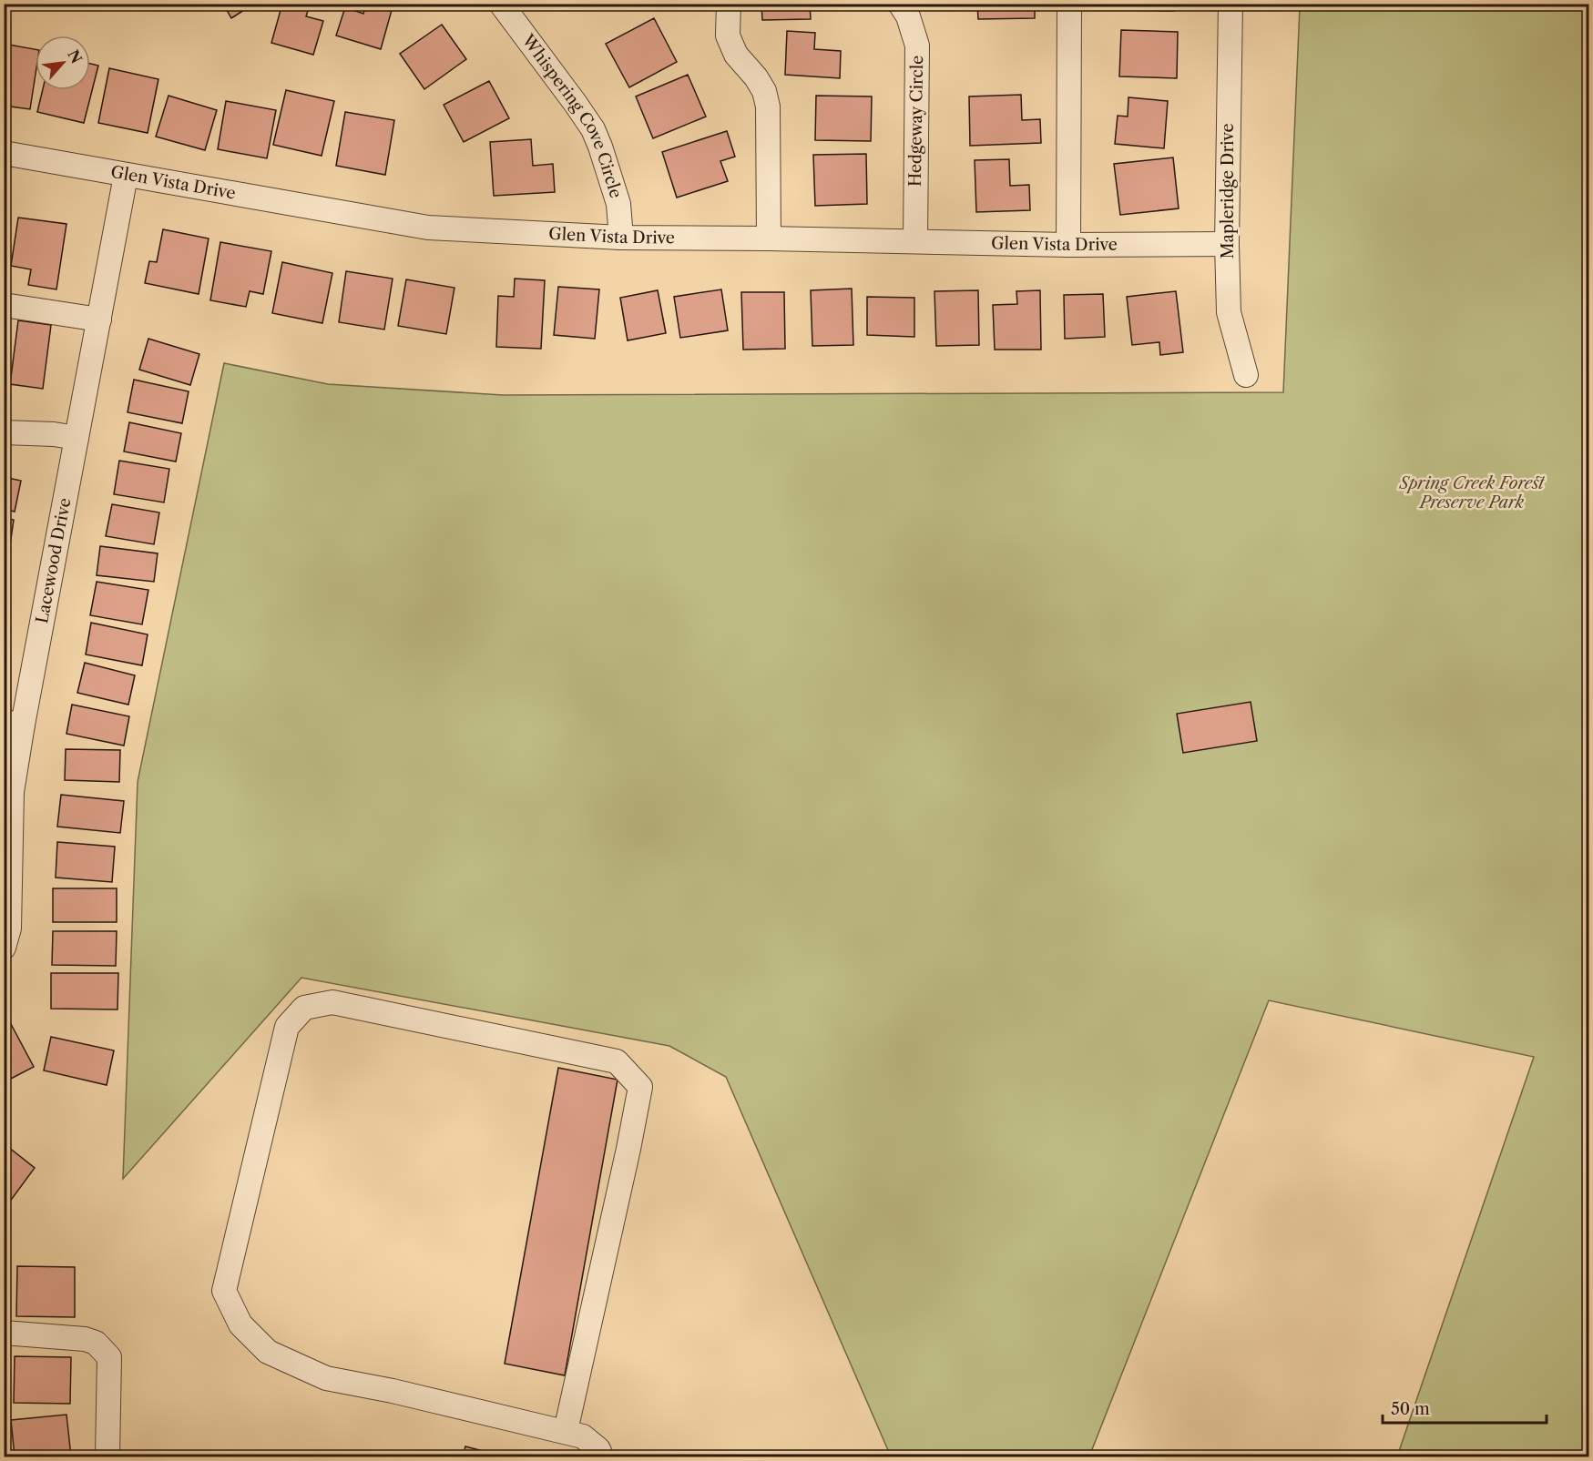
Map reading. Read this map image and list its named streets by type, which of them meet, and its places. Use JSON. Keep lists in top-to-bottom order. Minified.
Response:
{"streets":{"street":["Whispering Cove Circle","Hedgeway Circle","Glen Vista Drive","Mapleridge Drive","Lacewood Drive"]},"crossings":[["Whispering Cove Circle","Glen Vista Drive"],["Hedgeway Circle","Glen Vista Drive"],["Glen Vista Drive","Mapleridge Drive"],["Glen Vista Drive","Lacewood Drive"]],"parks":["Spring Creek Forest Preserve Park"],"scale_bar":"50 m","north":"top right"}
